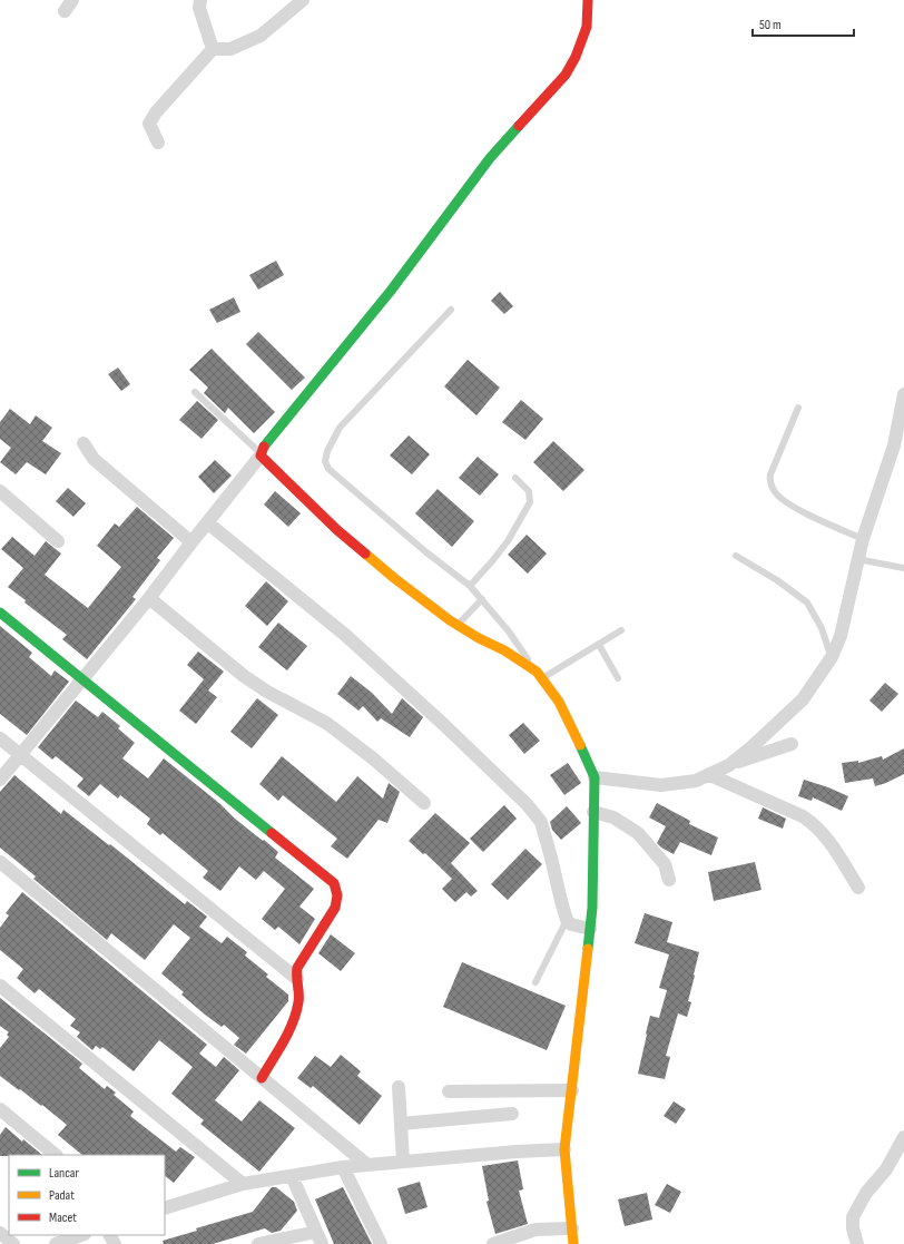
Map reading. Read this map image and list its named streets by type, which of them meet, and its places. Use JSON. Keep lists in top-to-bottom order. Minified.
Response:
{"legend":["Lancar","Padat","Macet"],"scale_bar":"50 m"}
